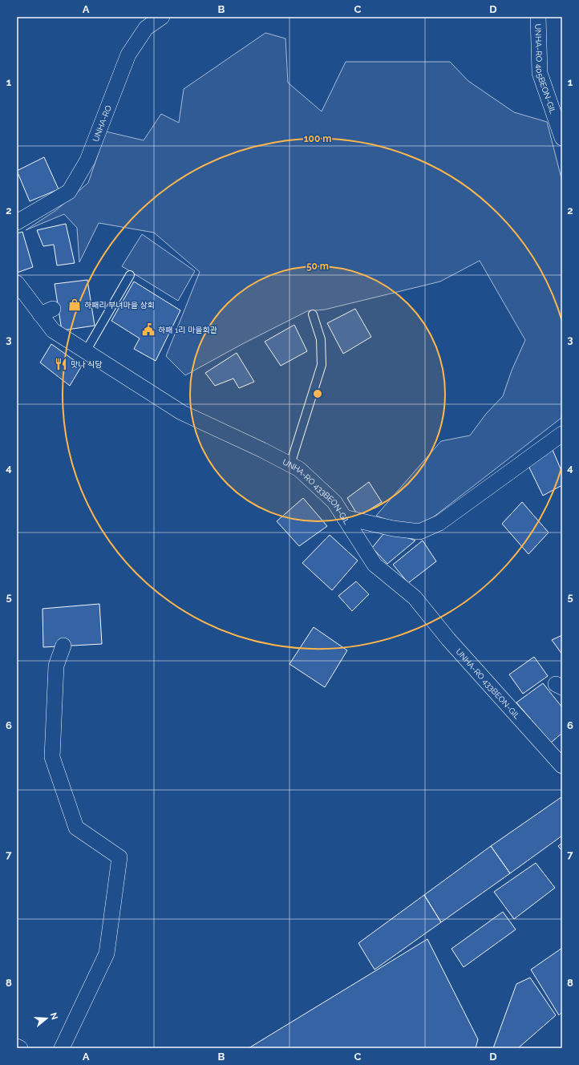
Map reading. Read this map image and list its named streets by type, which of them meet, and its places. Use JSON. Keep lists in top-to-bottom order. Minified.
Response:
{"streets":{"street":["UNHA-RO 405BEON-GIL","UNHA-RO","UNHA-RO 433BEON-GIL"]},"places":{"shop":["하패리 부녀마을 상회"],"public building":["하패 1리 마을회관"],"restaurant":["맛나 식당"]},"north":"right","grid":{"columns":["A","B","C","D"],"rows":["1","2","3","4","5","6","7","8"]},"rings":["100 m","50 m"]}
